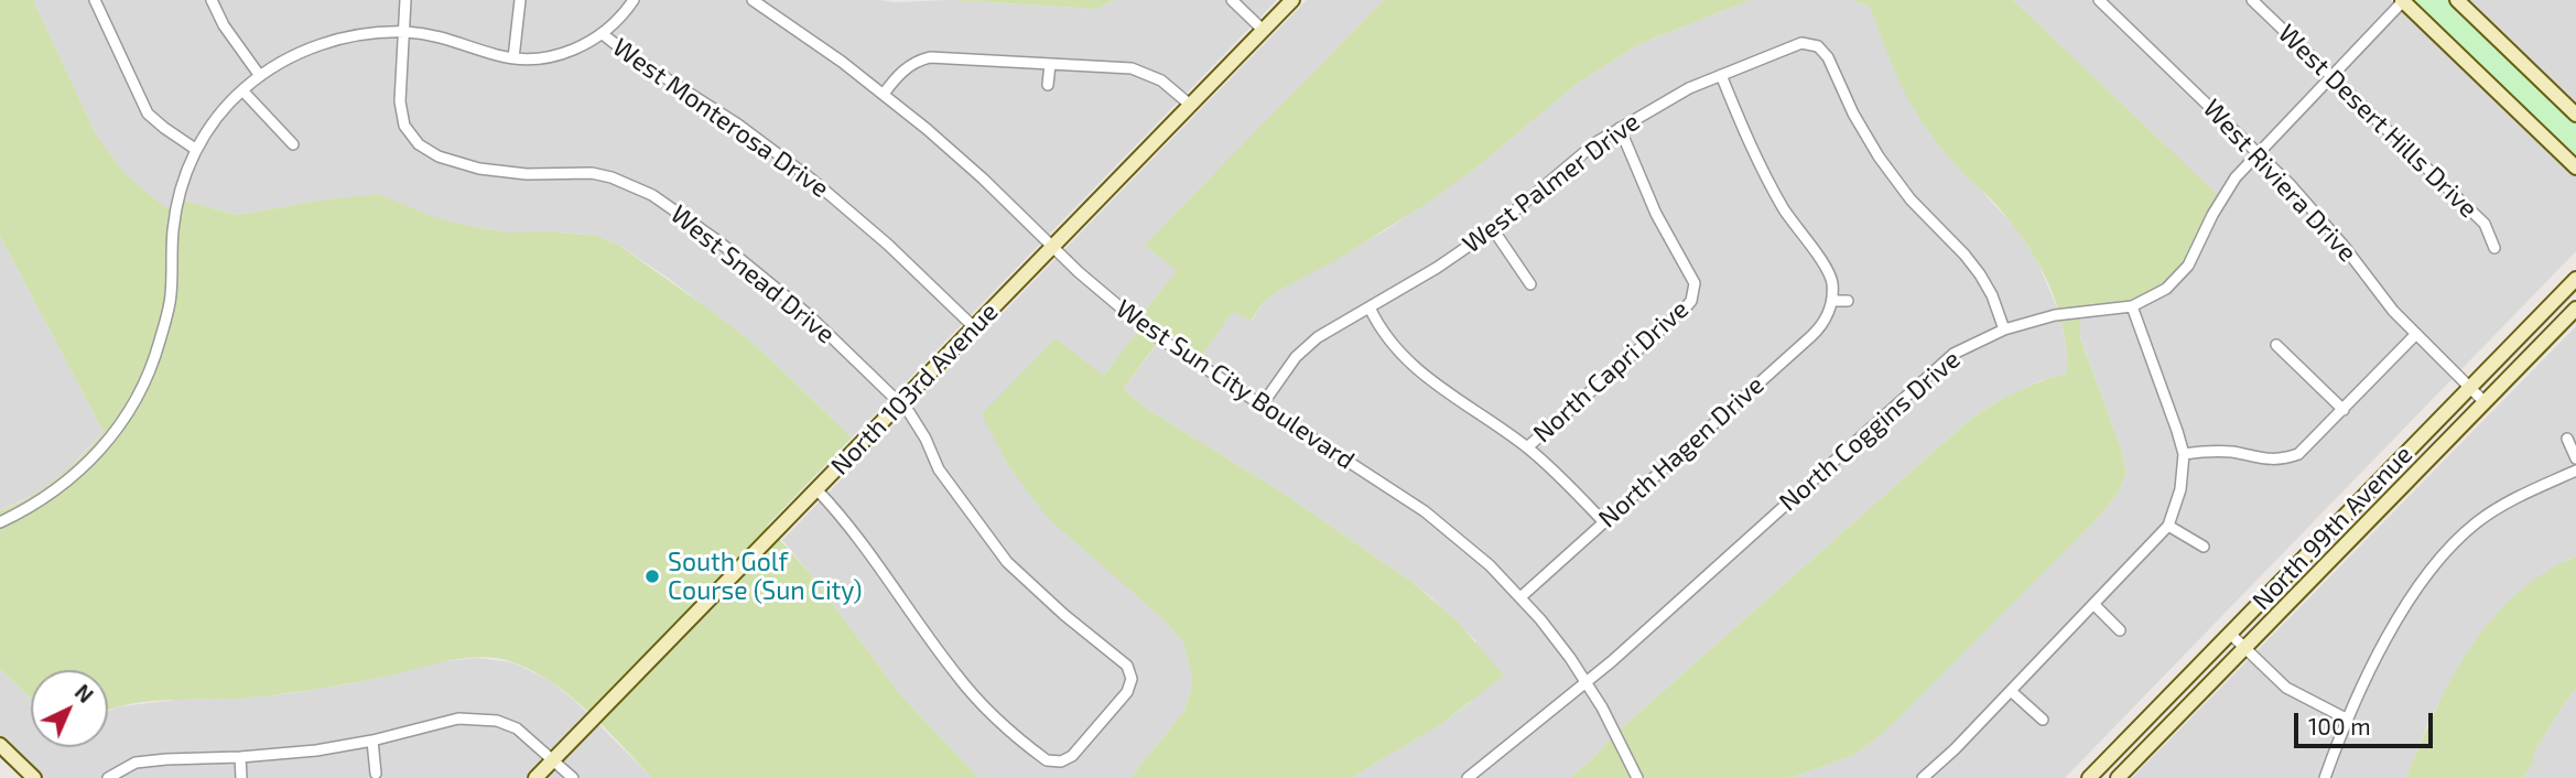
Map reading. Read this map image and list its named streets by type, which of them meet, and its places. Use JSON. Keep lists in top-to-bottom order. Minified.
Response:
{"streets":{"street":["West Monterosa Drive","West Desert Hills Drive","West Riviera Drive","West Palmer Drive","West Snead Drive","North Capri Drive","West Sun City Boulevard","North 103rd Avenue","North Coggins Drive","North Hagen Drive","North 99th Avenue"]},"crossings":[["West Monterosa Drive","North 103rd Avenue"],["West Desert Hills Drive","North Coggins Drive"],["West Riviera Drive","North Coggins Drive"],["West Riviera Drive","North 99th Avenue"],["West Palmer Drive","North Capri Drive"],["West Palmer Drive","West Sun City Boulevard"],["West Palmer Drive","North Coggins Drive"],["West Snead Drive","North 103rd Avenue"],["West Sun City Boulevard","North 103rd Avenue"],["West Sun City Boulevard","North Coggins Drive"],["West Sun City Boulevard","North Hagen Drive"]],"places":["South Golf Course (Sun City)"],"scale_bar":"100 m","north":"top right"}
